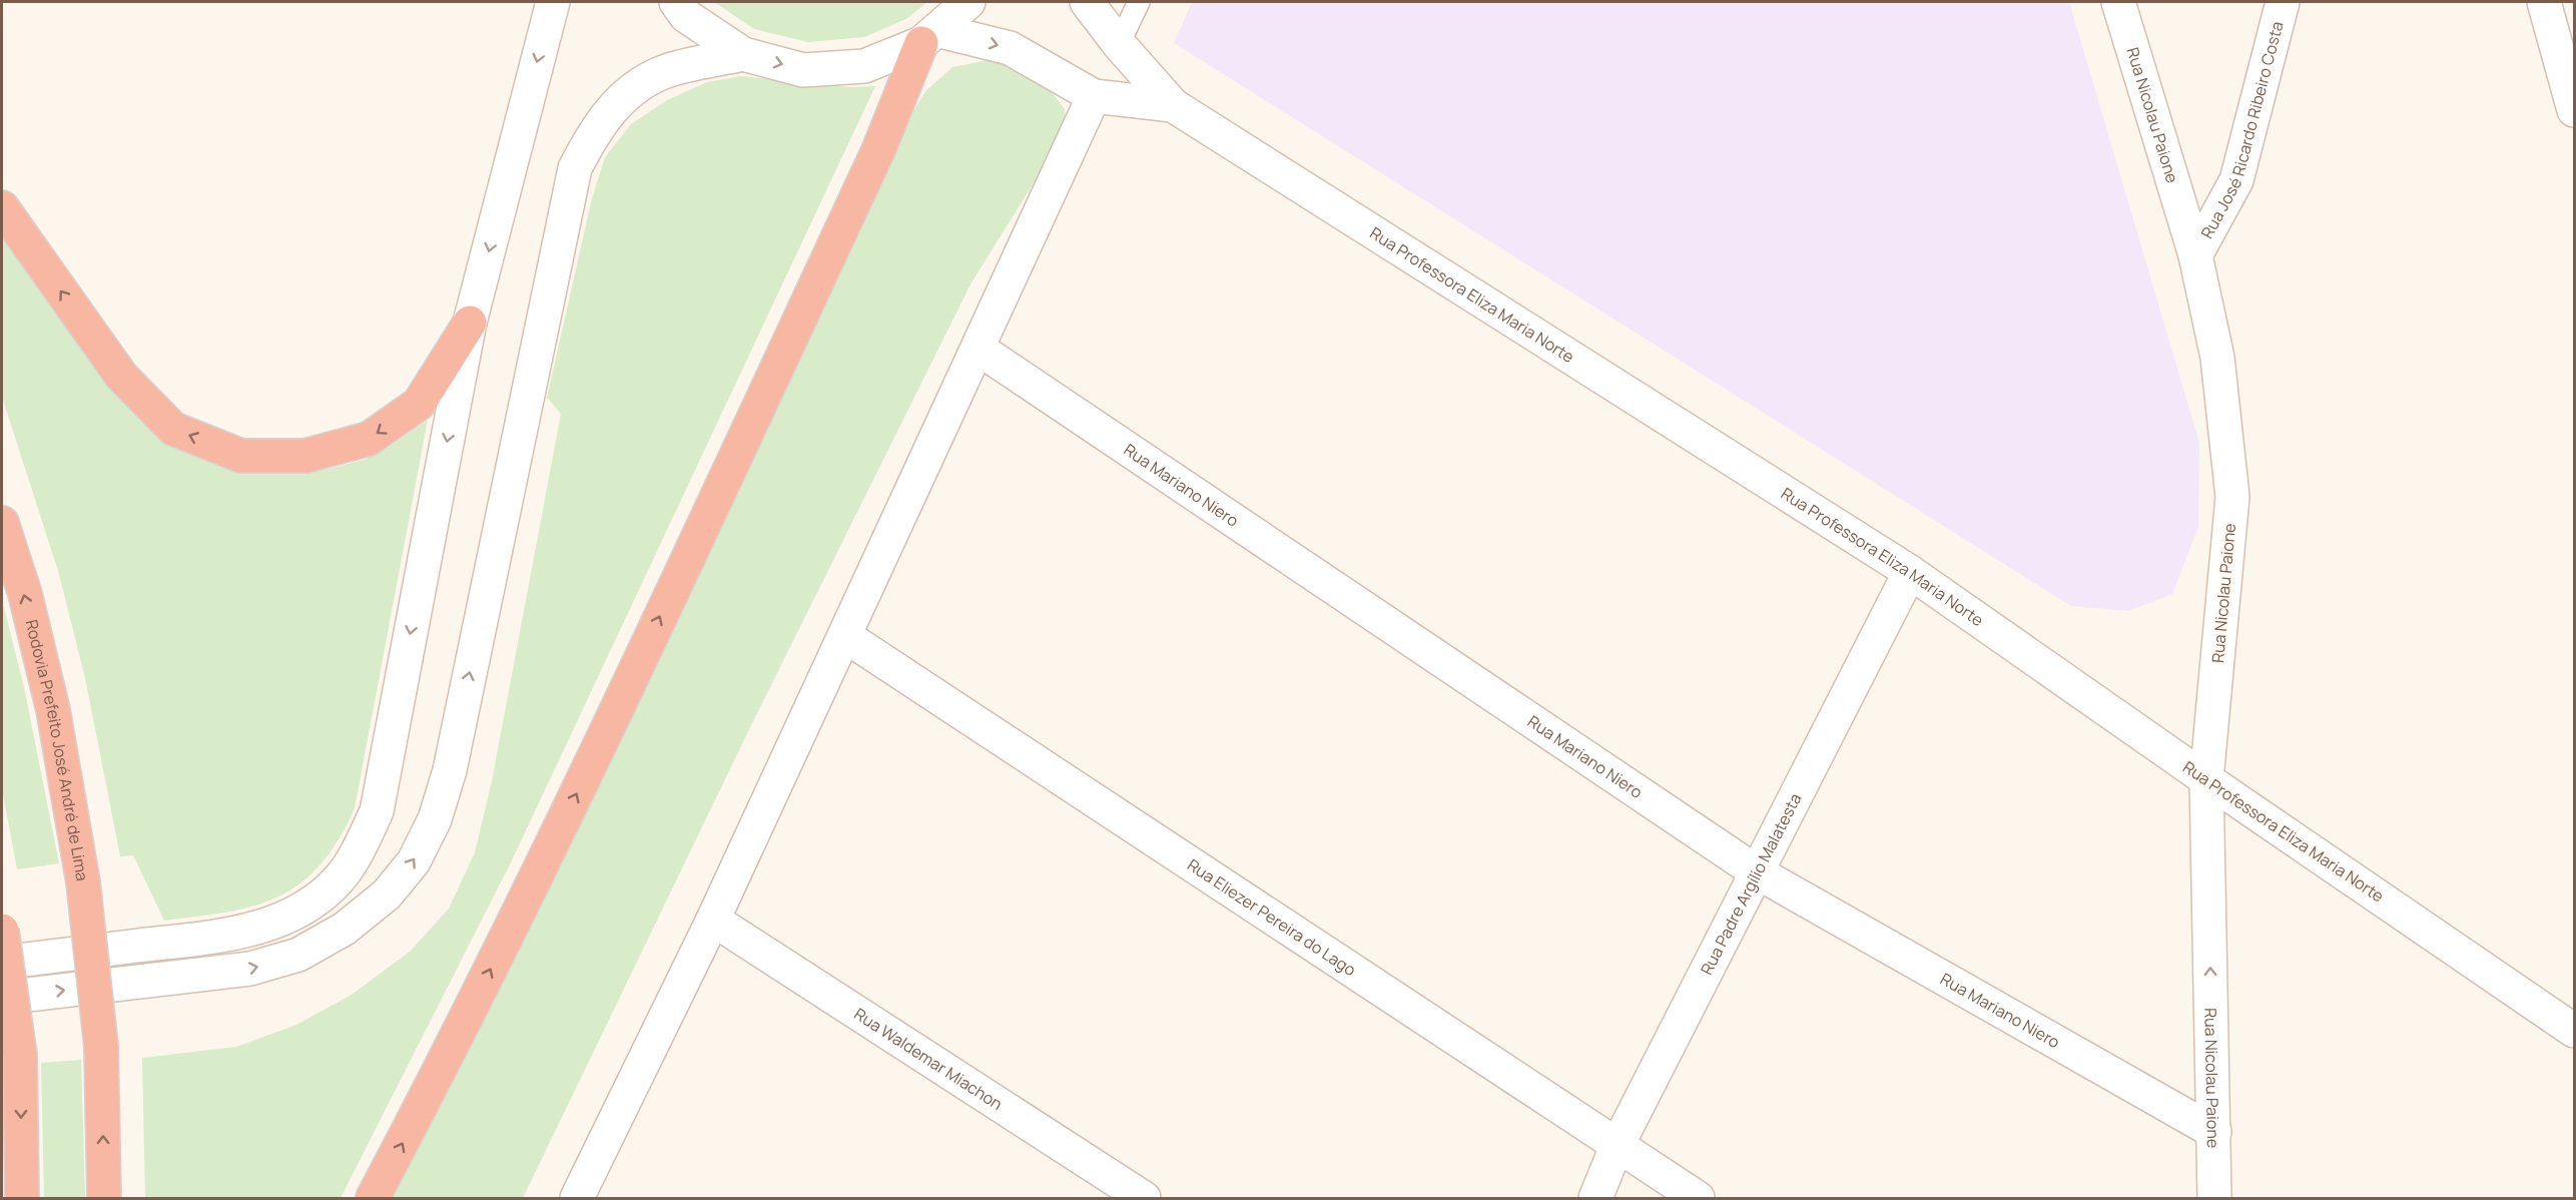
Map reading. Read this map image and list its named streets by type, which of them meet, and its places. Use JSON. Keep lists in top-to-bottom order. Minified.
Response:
{"streets":{"highway":["Rodovia Prefeito José André de Lima"],"street":["Rua Nicolau Paione","Rua José Ricardo Ribeiro Costa","Rua Professora Eliza Maria Norte","Rua Mariano Niero","Rua Padre Argílio Malatesta","Rua Eliezer Pereira do Lago","Rua Waldemar Miachon"]},"crossings":[["Rua Nicolau Paione","Rua José Ricardo Ribeiro Costa"],["Rua Nicolau Paione","Rua Professora Eliza Maria Norte"],["Rua Nicolau Paione","Rua Mariano Niero"],["Rua Professora Eliza Maria Norte","Rua Padre Argílio Malatesta"],["Rua Mariano Niero","Rua Padre Argílio Malatesta"],["Rua Padre Argílio Malatesta","Rua Eliezer Pereira do Lago"]]}
